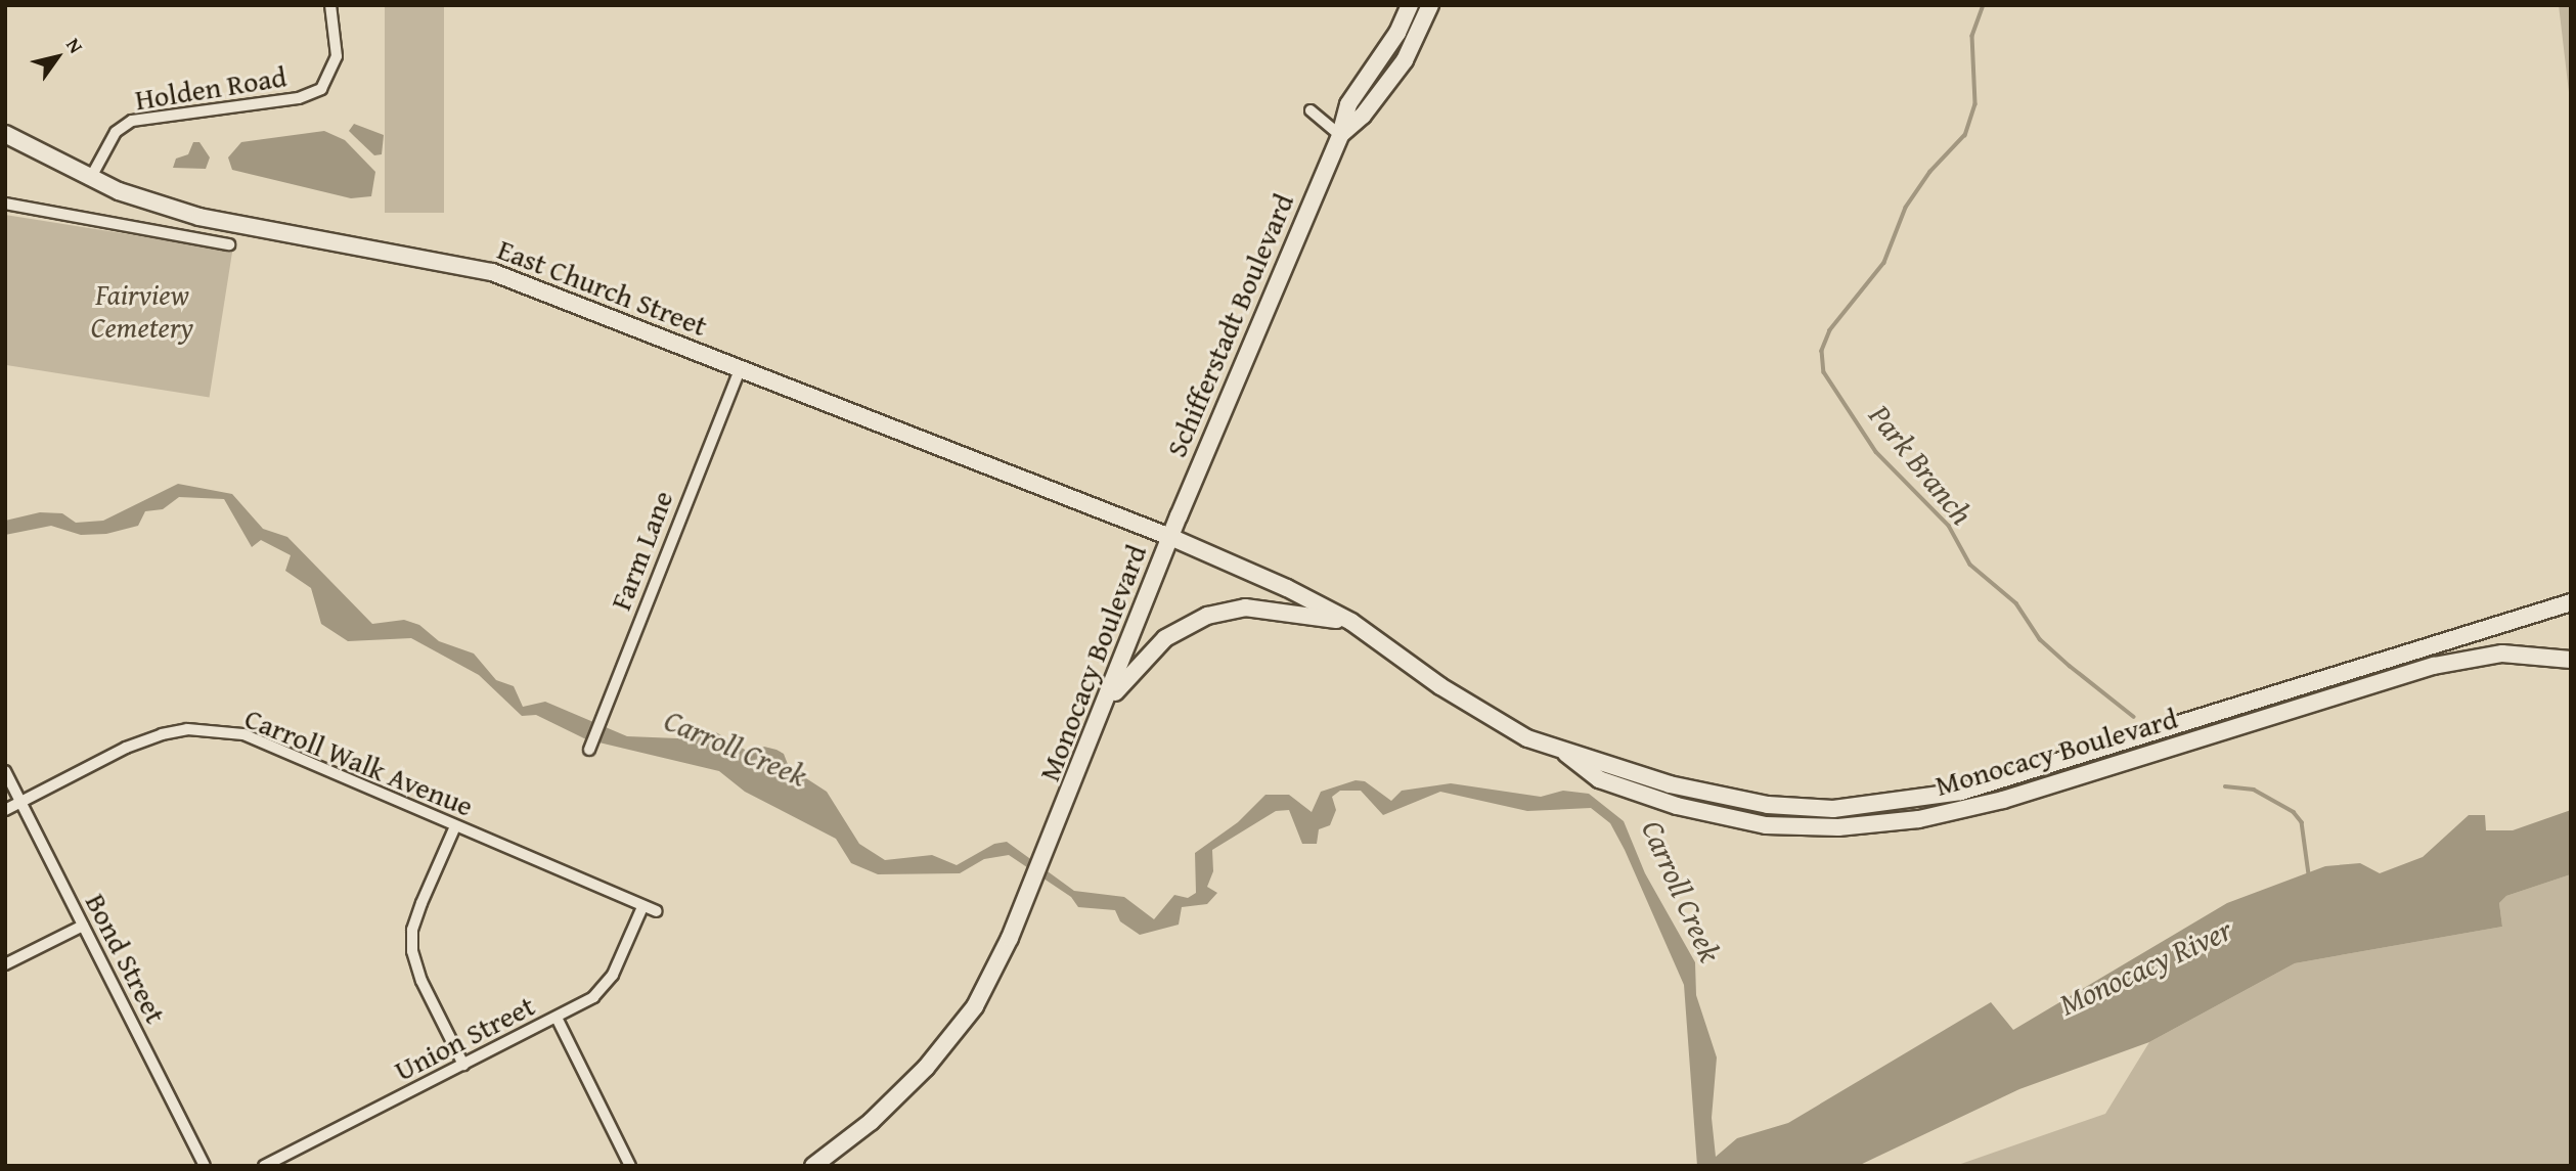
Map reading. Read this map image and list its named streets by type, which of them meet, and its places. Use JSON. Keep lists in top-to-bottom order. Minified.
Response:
{"streets":{"main road":["East Church Street","Schifferstadt Boulevard","Monocacy Boulevard"],"street":["Holden Road","Farm Lane","Carroll Walk Avenue","Bond Street","Union Street"]},"crossings":[["Holden Road","East Church Street"],["East Church Street","Schifferstadt Boulevard"],["East Church Street","Farm Lane"],["East Church Street","Monocacy Boulevard"],["Schifferstadt Boulevard","Monocacy Boulevard"],["Carroll Walk Avenue","Bond Street"],["Carroll Walk Avenue","Union Street"]],"water":["Park Branch","Carroll Creek","Monocacy River"],"parks":["Fairview Cemetery"],"north":"top right"}
